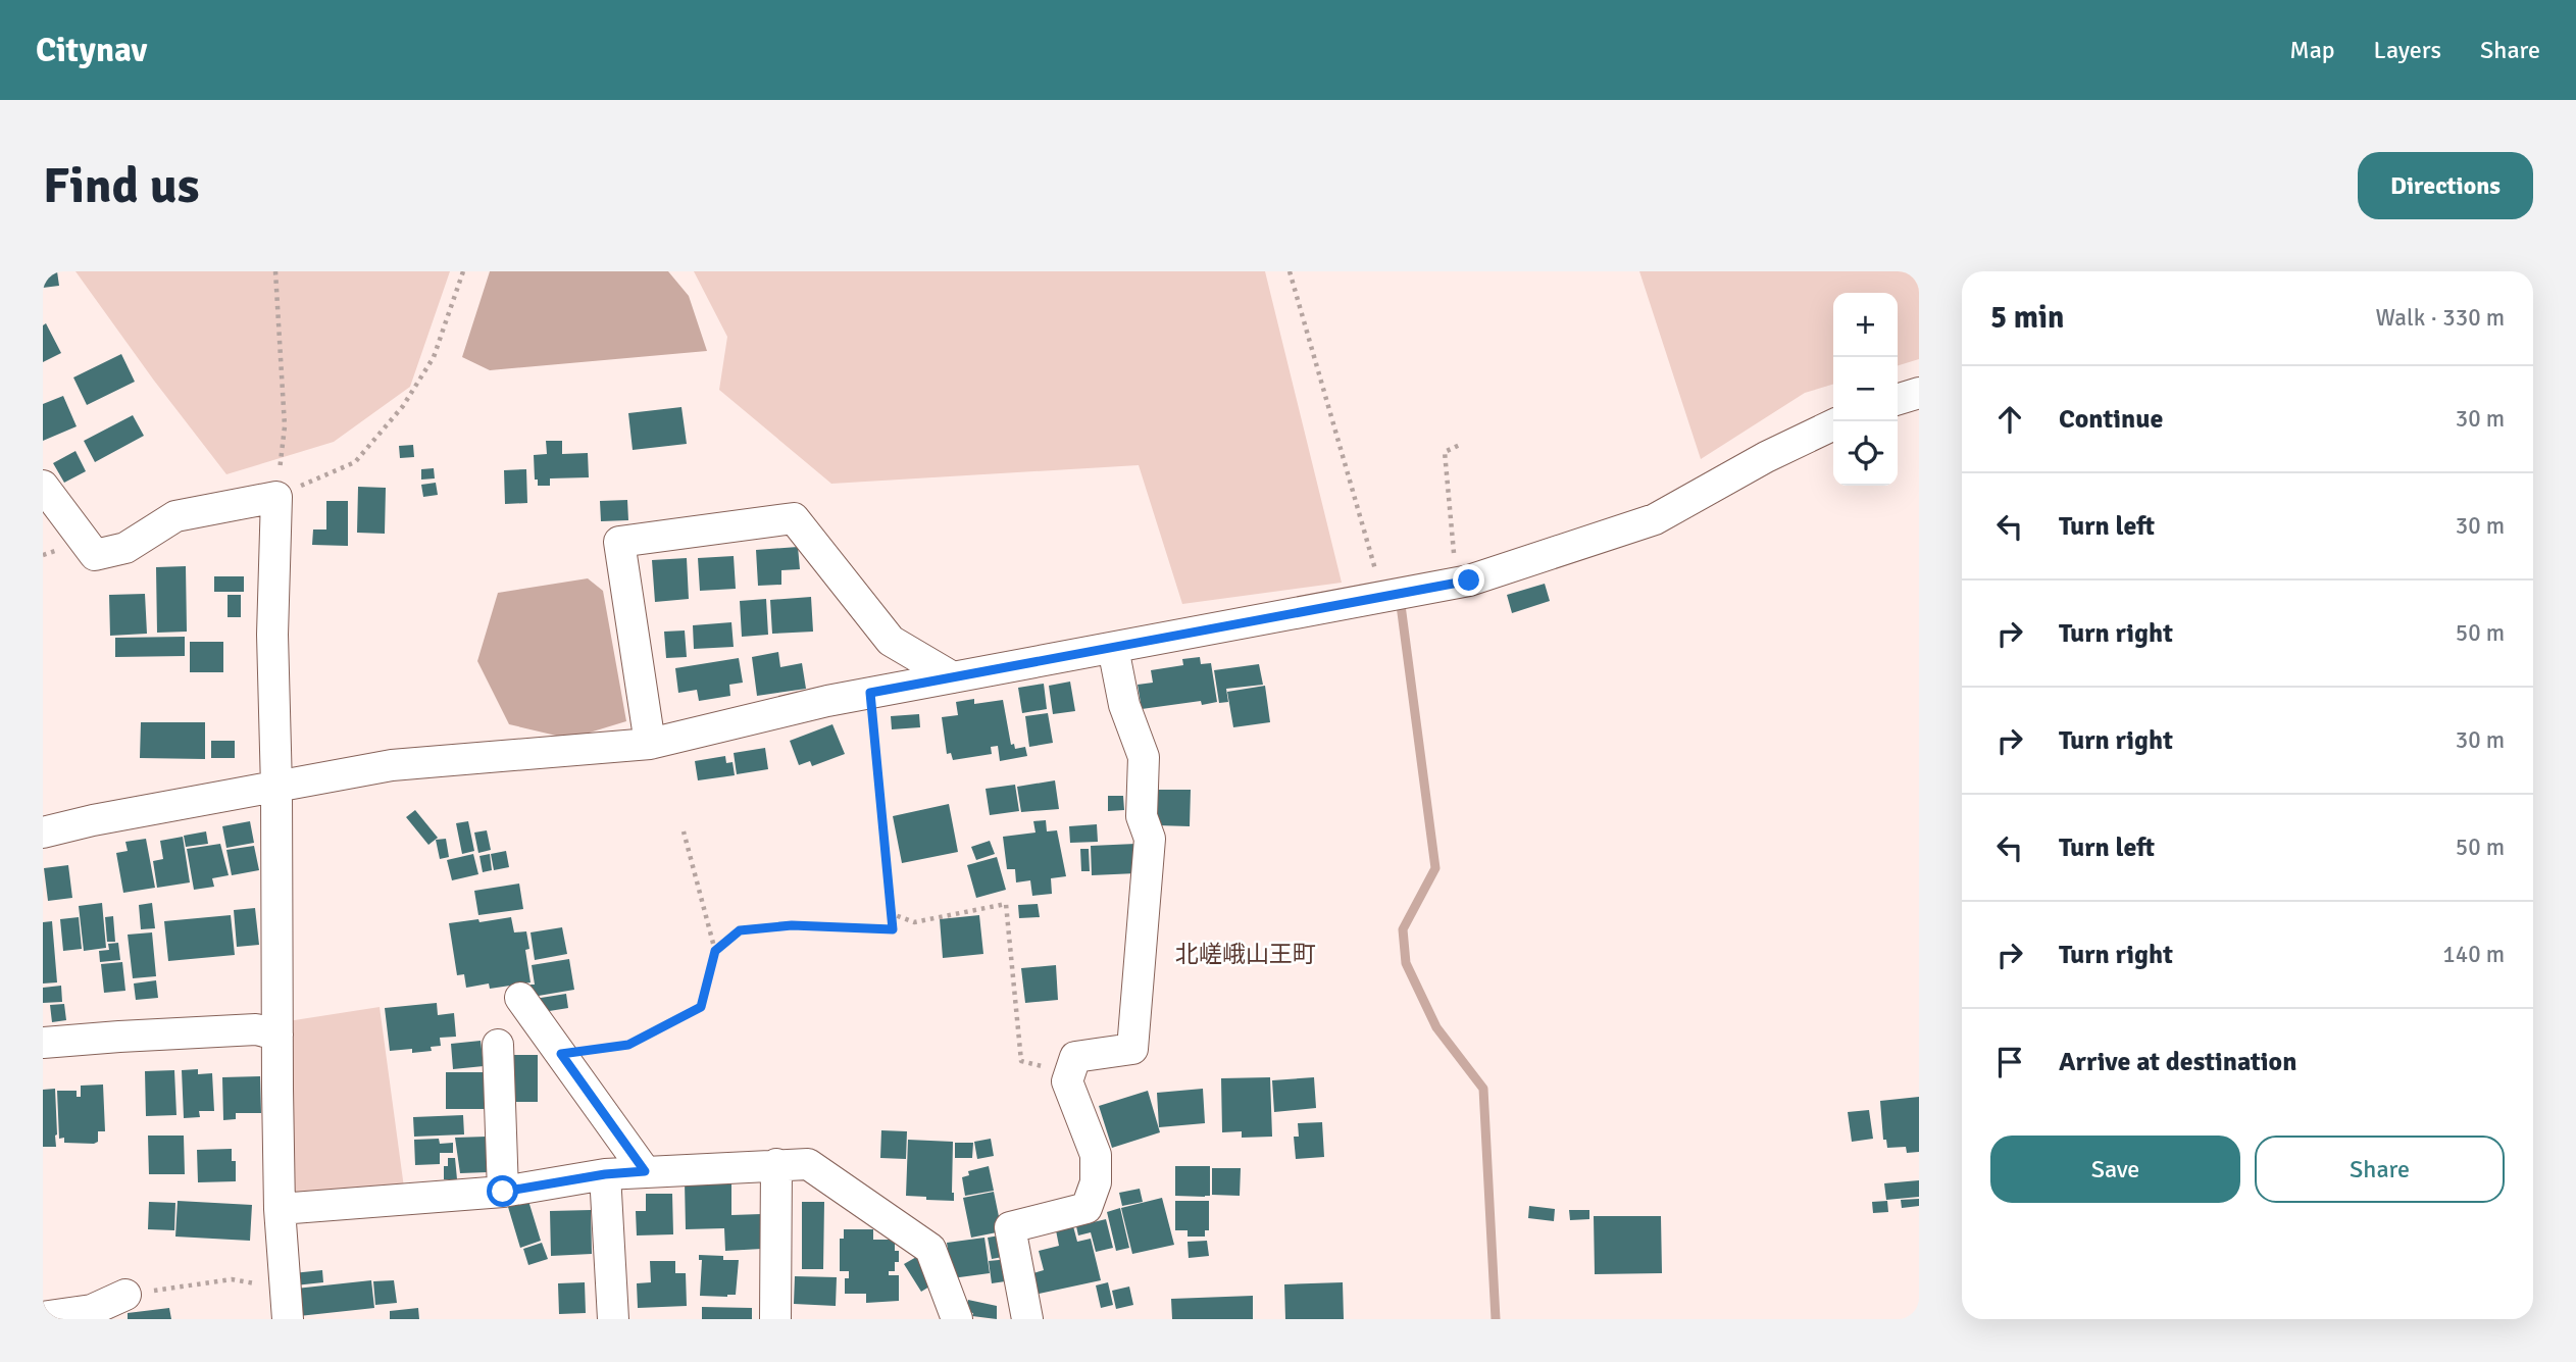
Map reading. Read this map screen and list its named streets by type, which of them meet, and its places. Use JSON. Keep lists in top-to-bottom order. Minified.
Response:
{"districts":["北嵯峨山王町"],"page":{"header":"Citynav","nav":["Map","Layers","Share"],"buttons":["Directions",["Save","Share"]],"title":"Find us","heading":["5 min","Walk · 330 m"],"map_buttons":["+","−"],"list":[["Continue","30 m"],["Turn left","30 m"],["Turn right","50 m"],["Turn right","30 m"],["Turn left","50 m"],["Turn right","140 m"],"Arrive at destination"]}}
